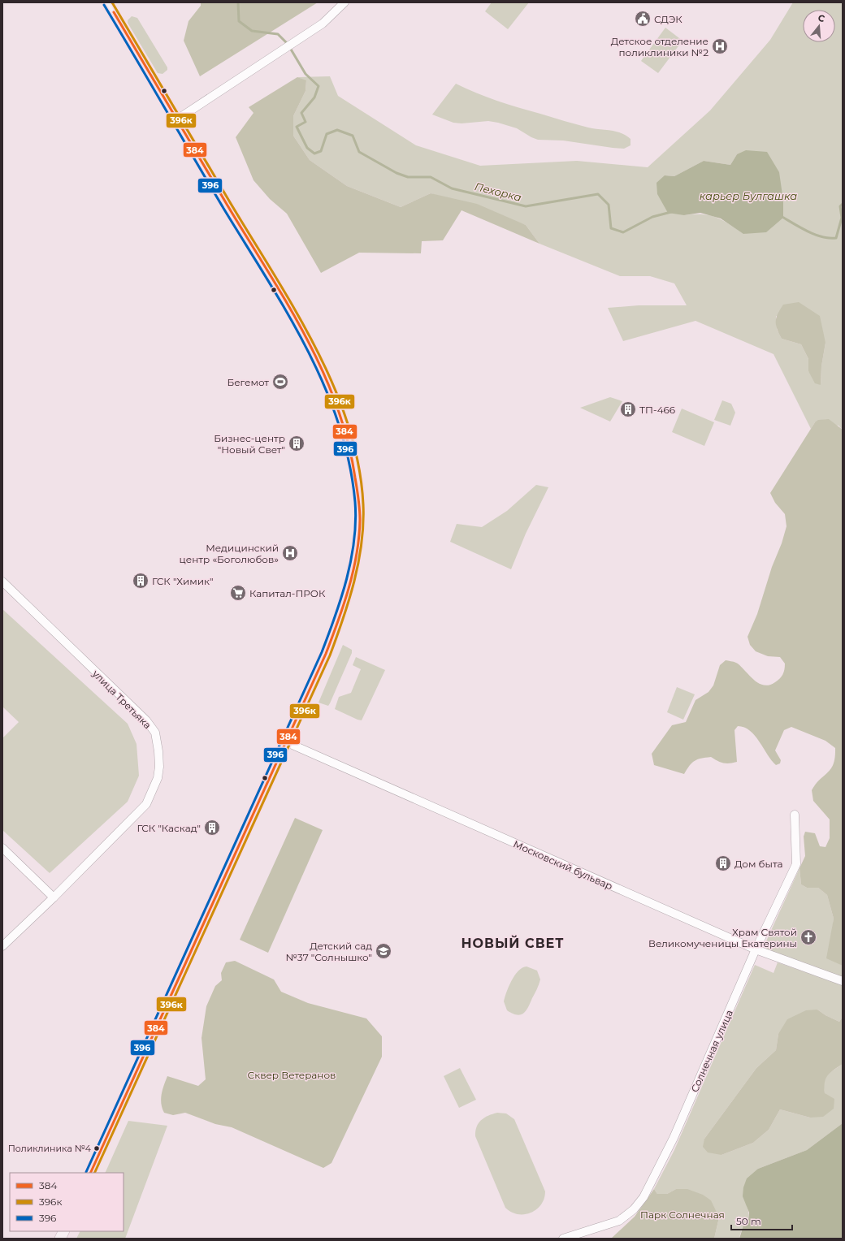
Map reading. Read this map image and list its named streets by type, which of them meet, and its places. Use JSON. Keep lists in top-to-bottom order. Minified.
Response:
{"streets":{"street":["улица Третьяка","Московский бульвар","Солнечная улица"]},"crossings":[["Московский бульвар","Солнечная улица"]],"districts":["НОВЫЙ СВЕТ"],"water":["Пехорка","карьер Булгашка"],"parks":["Сквер Ветеранов","Парк Солнечная"],"places":{"public building":["СДЭК"],"hospital":["Детское отделение поликлиники №2","Медицинский центр «Боголюбов»"],"sports":["Бегемот"],"building":["ТП-466","Бизнес-центр \"Новый Свет\"","ГСК \"Химик\"","ГСК \"Каскад\"","Дом быта"],"supermarket":["Капитал-ПРОК"],"church":["Храм Святой Великомученицы Екатерины"],"school or university":["Детский сад №37 \"Солнышко\""],"other":["Поликлиника №4"]},"lines":["transit line 396к","transit line 396","transit line 384"],"legend":["384","396к","396"],"scale_bar":"50 m","north":"top"}
